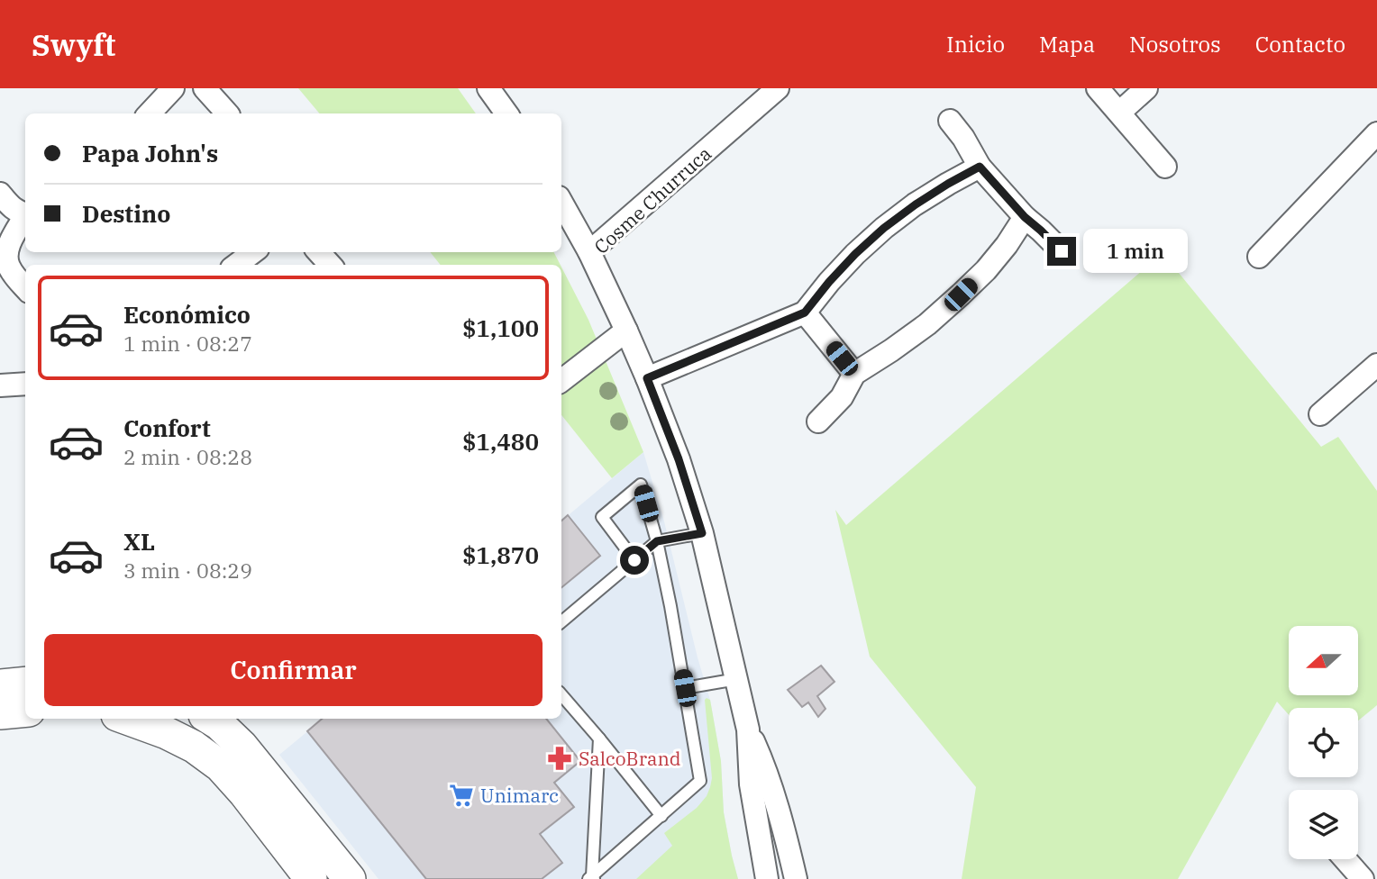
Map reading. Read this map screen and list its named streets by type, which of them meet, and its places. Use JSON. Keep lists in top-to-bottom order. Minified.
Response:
{"streets":{"street":["Cosme Churruca"]},"places":{"pharmacy":["SalcoBrand"],"supermarket":["Unimarc"]},"north":"left","page":{"header":"Swyft","nav":["Inicio","Mapa","Nosotros","Contacto"],"banner":["Papa John's","Destino"],"bubble":"1 min","list":[{"name":"Económico","note":"1 min · 08:27","value":"$1,100"},{"name":"Confort","note":"2 min · 08:28","value":"$1,480"},{"name":"XL","note":"3 min · 08:29","value":"$1,870"}],"buttons":"Confirmar"}}
